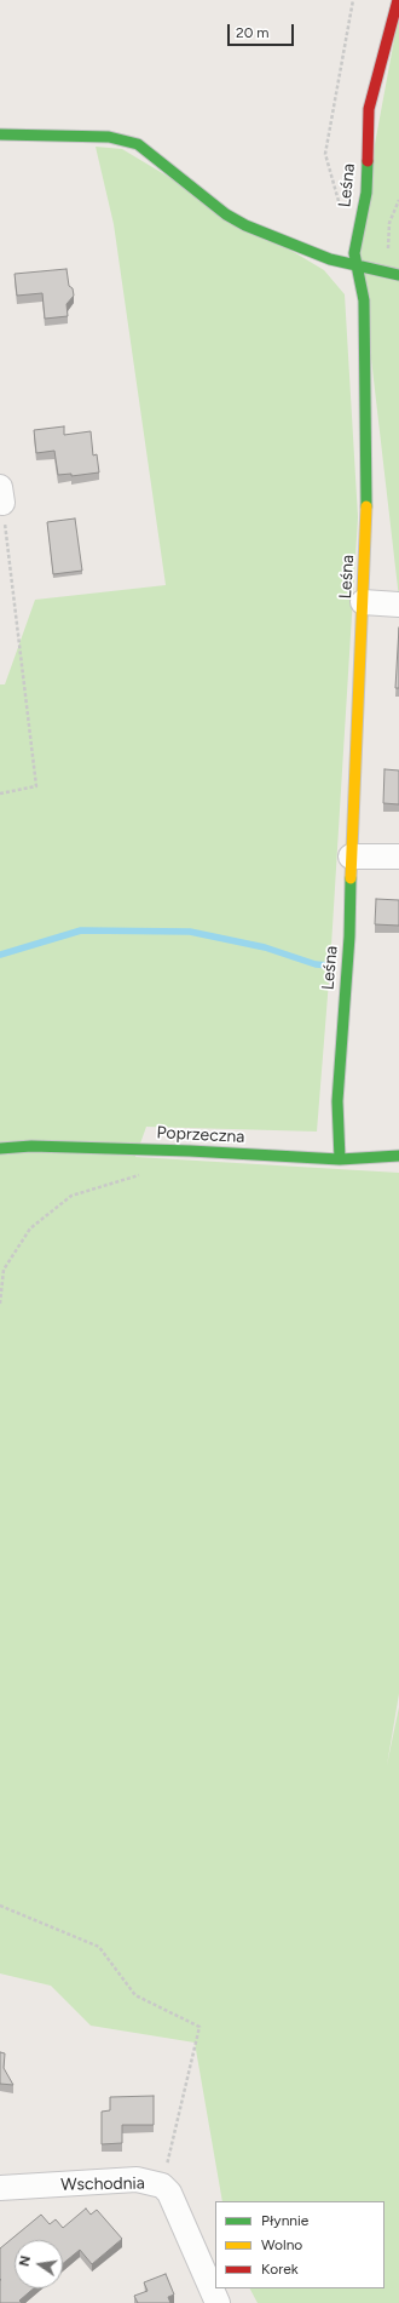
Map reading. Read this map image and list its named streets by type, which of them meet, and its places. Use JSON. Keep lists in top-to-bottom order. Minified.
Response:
{"streets":{"street":["Leśna","Poprzeczna","Wschodnia"]},"crossings":[["Leśna","Poprzeczna"]],"legend":["Płynnie","Wolno","Korek"],"scale_bar":"20 m","north":"left"}
